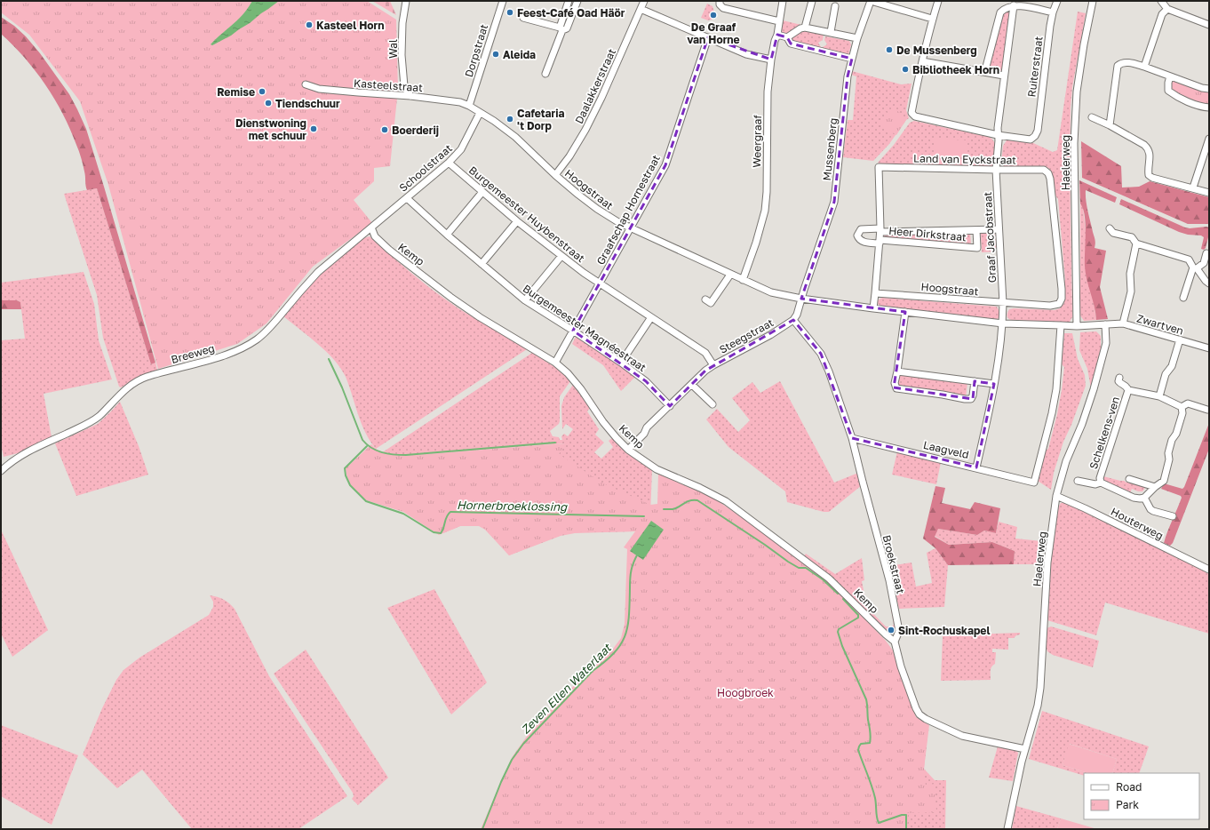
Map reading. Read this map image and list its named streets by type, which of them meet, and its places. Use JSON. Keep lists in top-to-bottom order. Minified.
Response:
{"streets":{"street":["Wal","Dorpstraat","Ruiterstraat","Kasteelstraat","Daalakkerstraat","Weergraaf","Mussenberg","Land van Eyckstraat","Haelerweg","Schoolstraat","Hoogstraat","Graafschap Hornestraat","Burgemeester Huybenstraat","Heer Dirkstraat","Graaf Jacobstraat","Kemp","Zwartven","Burgemeester Magnéestraat","Steegstraat","Breeweg","Schelkens-ven","Laagveld","Houterweg","Broekstraat"]},"crossings":[["Wal","Kasteelstraat"],["Dorpstraat","Kasteelstraat"],["Dorpstraat","Hoogstraat"],["Ruiterstraat","Graaf Jacobstraat"],["Kasteelstraat","Hoogstraat"],["Daalakkerstraat","Hoogstraat"],["Weergraaf","Hoogstraat"],["Mussenberg","Hoogstraat"],["Land van Eyckstraat","Haelerweg"],["Land van Eyckstraat","Heer Dirkstraat"],["Land van Eyckstraat","Graaf Jacobstraat"],["Haelerweg","Hoogstraat"],["Haelerweg","Zwartven"],["Haelerweg","Houterweg"],["Haelerweg","Broekstraat"],["Schoolstraat","Hoogstraat"],["Schoolstraat","Burgemeester Huybenstraat"],["Schoolstraat","Kemp"],["Schoolstraat","Burgemeester Magnéestraat"],["Schoolstraat","Breeweg"],["Hoogstraat","Graafschap Hornestraat"],["Hoogstraat","Graaf Jacobstraat"],["Hoogstraat","Laagveld"],["Graafschap Hornestraat","Burgemeester Huybenstraat"],["Graafschap Hornestraat","Kemp"],["Graafschap Hornestraat","Burgemeester Magnéestraat"],["Burgemeester Huybenstraat","Steegstraat"],["Heer Dirkstraat","Graaf Jacobstraat"],["Graaf Jacobstraat","Laagveld"],["Kemp","Steegstraat"],["Kemp","Breeweg"],["Kemp","Broekstraat"],["Burgemeester Magnéestraat","Steegstraat"],["Steegstraat","Broekstraat"],["Laagveld","Broekstraat"]],"water":["Hornerbroeklossing","Zeven Ellen Waterlaat"],"parks":["Hoogbroek"],"places":["Feest-Café Oad Häör","De Graaf van Horne","Kasteel Horn","De Mussenberg","Aleida","Bibliotheek Horn","Remise","Tiendschuur","Cafetaria 't Dorp","Dienstwoning met schuur","Boerderij","Sint-Rochuskapel"],"legend":["Road","Park"]}
